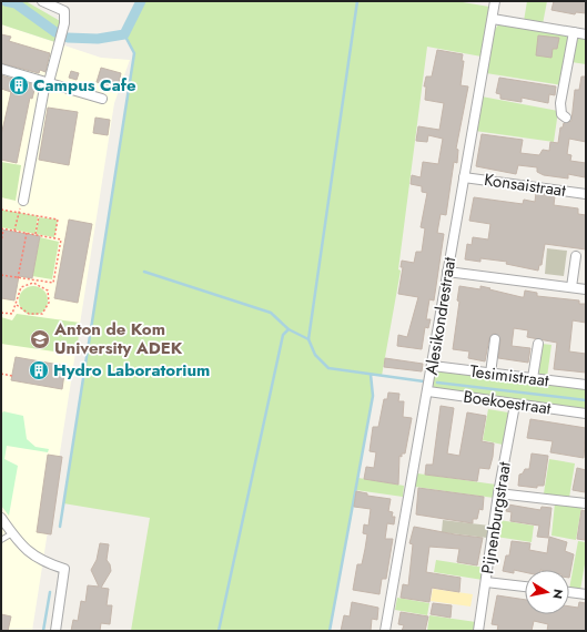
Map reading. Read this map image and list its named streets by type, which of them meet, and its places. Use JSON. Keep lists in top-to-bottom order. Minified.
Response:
{"streets":{"street":["Konsaistraat","Alesikondrestraat","Tesimistraat","Boekoestraat","Pijnenburgstraat"]},"crossings":[["Konsaistraat","Alesikondrestraat"],["Alesikondrestraat","Tesimistraat"],["Alesikondrestraat","Boekoestraat"],["Boekoestraat","Pijnenburgstraat"]],"places":{"building":["Campus Cafe","Hydro Laboratorium"],"school or university":["Anton de Kom University ADEK"]},"north":"right"}
